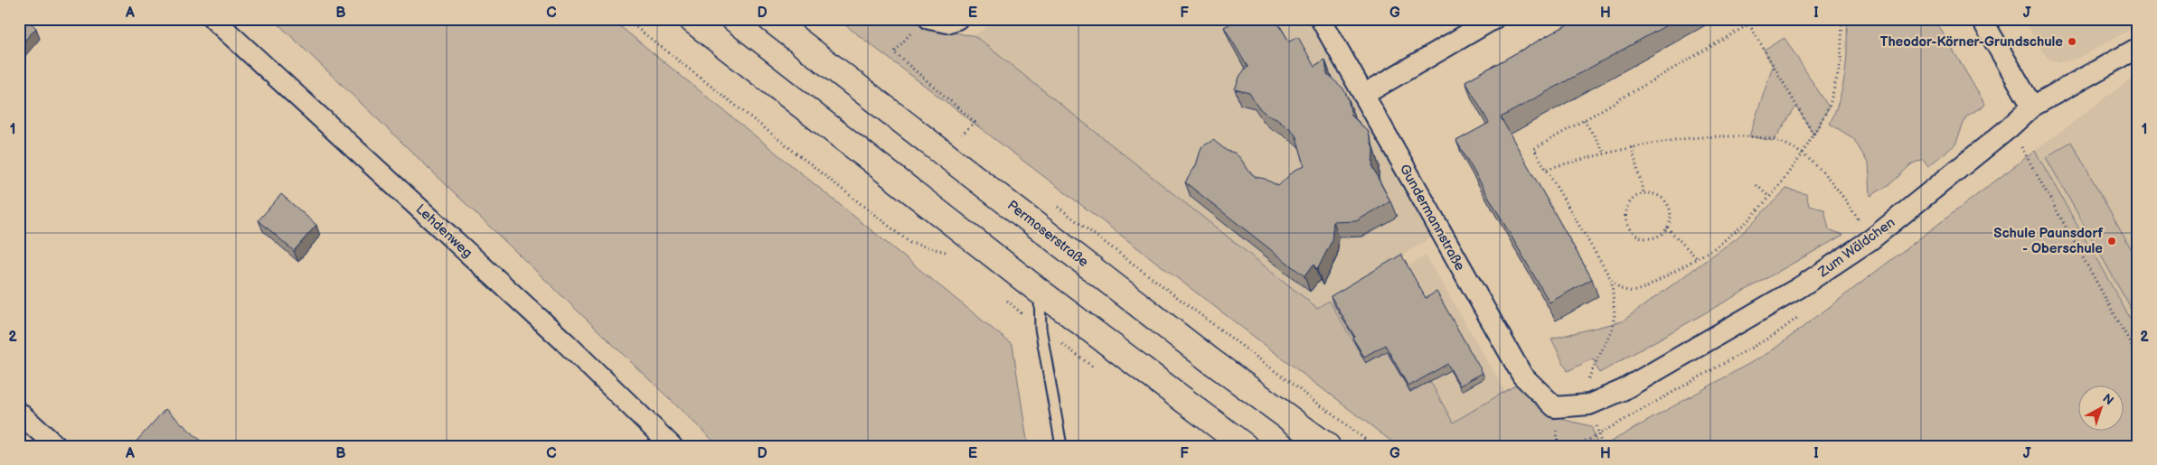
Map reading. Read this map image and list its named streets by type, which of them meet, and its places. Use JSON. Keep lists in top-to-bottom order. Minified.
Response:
{"streets":{"main road":["Permoserstraße"],"street":["Gundermannstraße","Lehdenweg","Zum Wäldchen"]},"crossings":[["Gundermannstraße","Zum Wäldchen"]],"places":["Theodor-Körner-Grundschule","Schule Paunsdorf - Oberschule"],"north":"top right","grid":{"columns":["A","B","C","D","E","F","G","H","I","J"],"rows":["1","2"]}}
